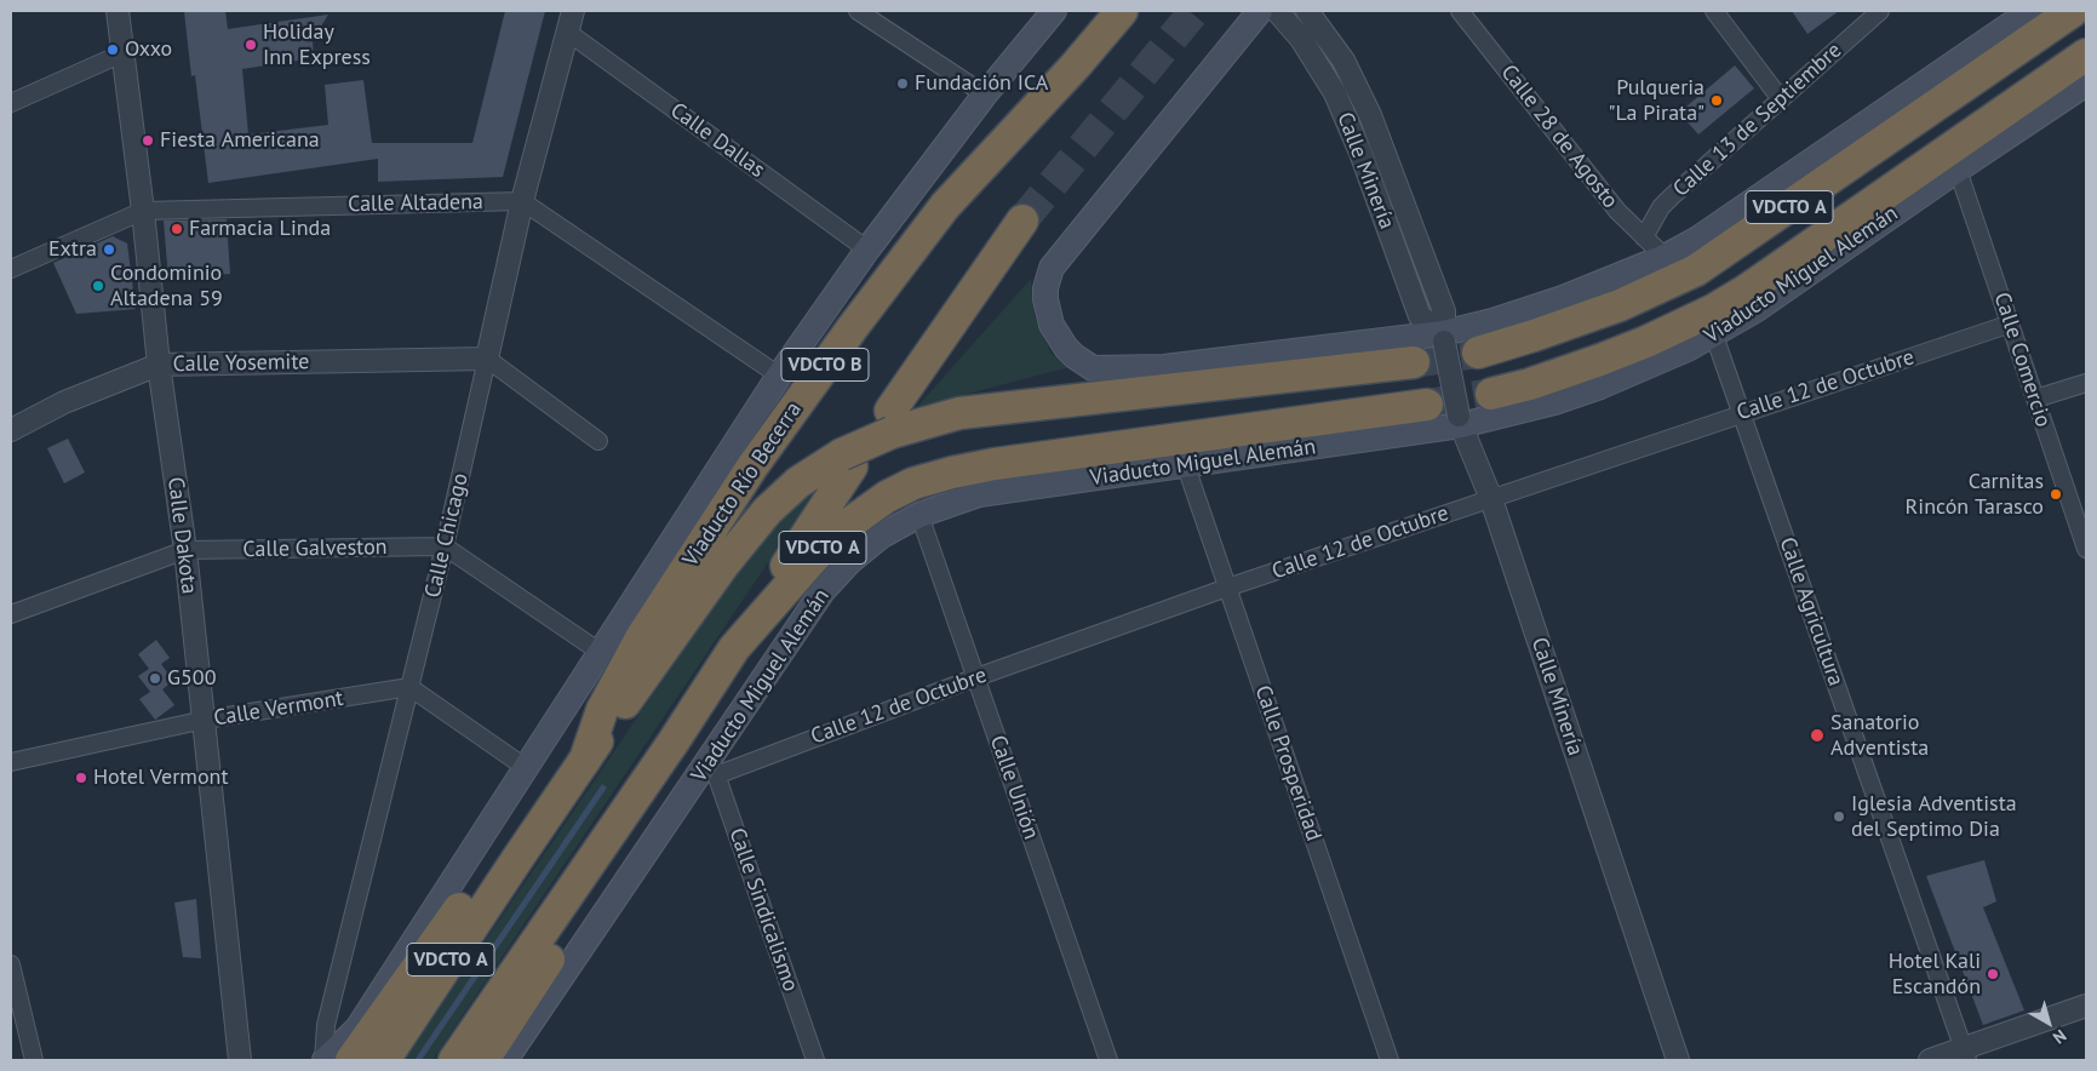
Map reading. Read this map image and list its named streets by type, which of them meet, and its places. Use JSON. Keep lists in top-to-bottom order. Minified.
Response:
{"streets":{"highway":["VDCTO A","Viaducto Miguel Alemán","VDCTO B","Viaducto Río Becerra"],"street":["Calle 13 de Septiembre","Calle 28 de Agosto","Calle Dallas","Calle Minería","Calle Altadena","Calle Comercio","Calle Yosemite","Calle 12 de Octubre","Calle Dakota","Calle Chicago","Calle Galveston","Calle Agricultura","Calle Vermont","Calle Prosperidad","Calle Unión","Calle Sindicalismo"]},"crossings":[["Calle 13 de Septiembre","Calle 28 de Agosto"],["Calle Dallas","Calle Chicago"],["Calle Minería","Viaducto Miguel Alemán"],["Calle Minería","Calle 12 de Octubre"],["Calle Altadena","Calle Dakota"],["Calle Altadena","Calle Chicago"],["VDCTO A","Viaducto Río Becerra"],["Viaducto Miguel Alemán","Calle Comercio"],["Viaducto Miguel Alemán","Calle 12 de Octubre"],["Viaducto Miguel Alemán","Calle Agricultura"],["Viaducto Miguel Alemán","Calle Prosperidad"],["Viaducto Miguel Alemán","Calle Unión"],["Viaducto Miguel Alemán","Calle Sindicalismo"],["Calle Comercio","Calle 12 de Octubre"],["Calle Yosemite","Calle Dakota"],["Calle Yosemite","Calle Chicago"],["Calle 12 de Octubre","Calle Agricultura"],["Calle 12 de Octubre","Calle Prosperidad"],["Calle 12 de Octubre","Calle Unión"],["Calle 12 de Octubre","Calle Sindicalismo"],["Calle Dakota","Calle Galveston"],["Calle Dakota","Calle Vermont"],["Calle Chicago","Calle Galveston"],["Calle Chicago","Calle Vermont"]],"places":["Holiday Inn Express","Oxxo","Fundación ICA","Pulqueria \"La Pirata\"","Fiesta Americana","Farmacia Linda","Extra","Condominio Altadena 59","Carnitas Rincón Tarasco","G500","Sanatorio Adventista","Hotel Vermont","Iglesia Adventista del Septimo Dia","Hotel Kali Escandón"],"north":"bottom right"}
